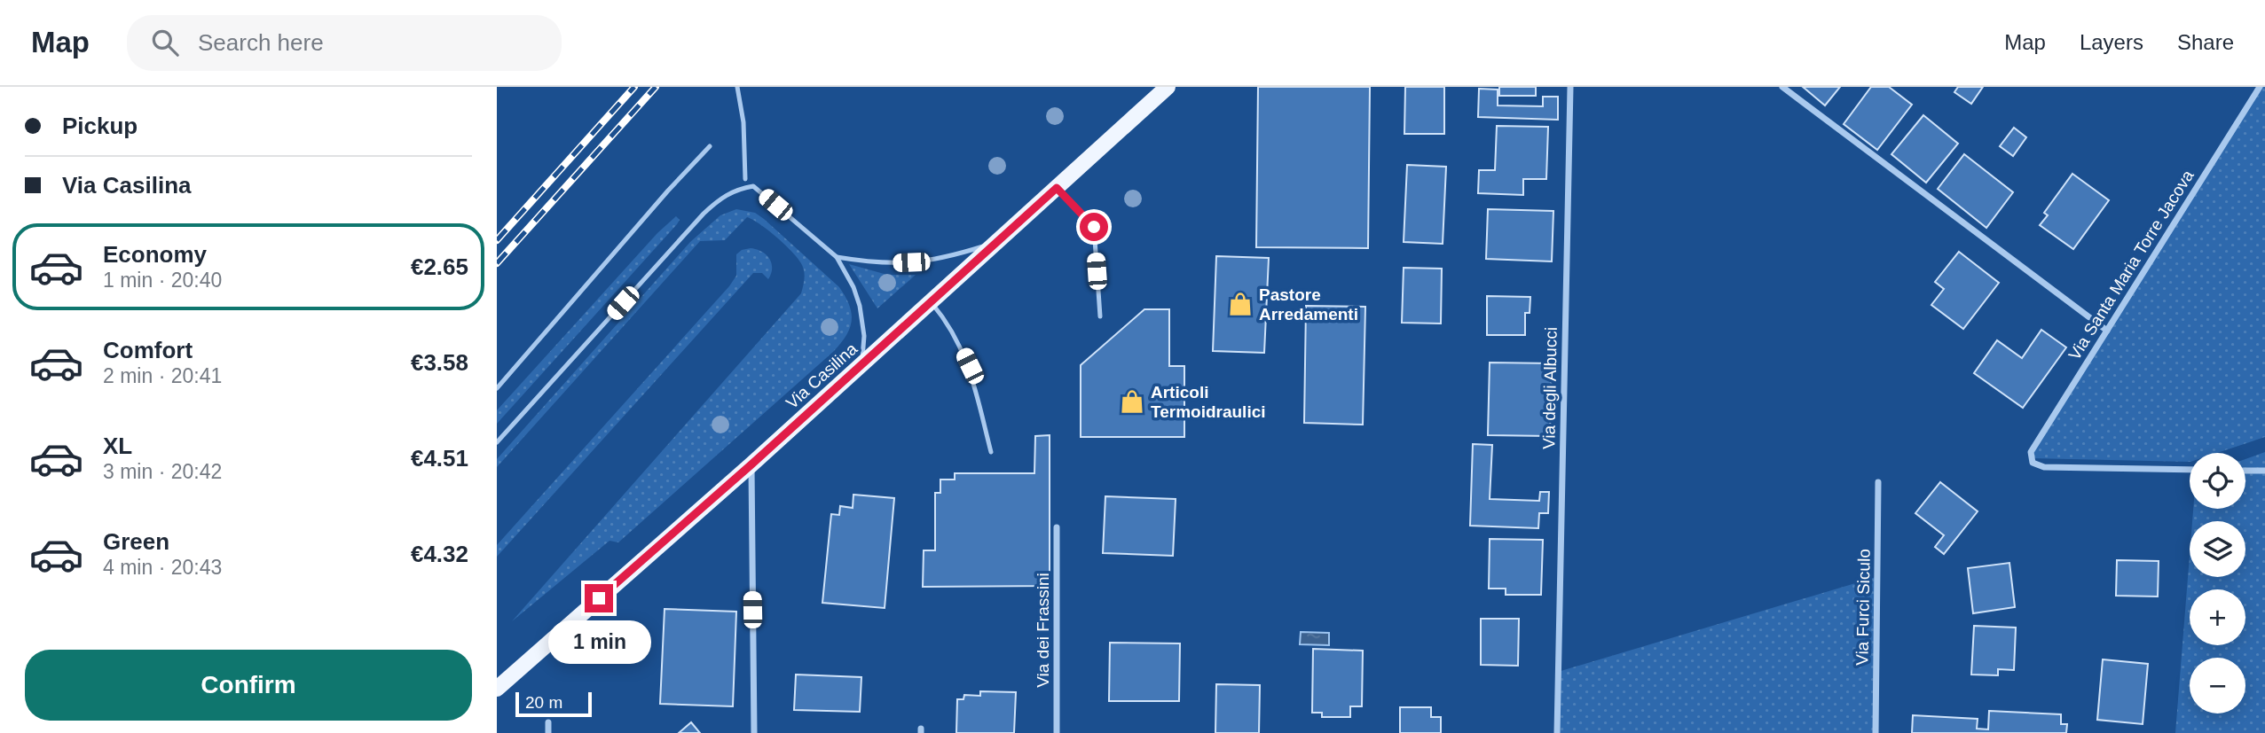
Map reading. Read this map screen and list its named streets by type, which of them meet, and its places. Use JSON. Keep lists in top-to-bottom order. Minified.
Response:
{"streets":{"main road":["Via Casilina"],"street":["Via Santa Maria Torre Jacova","Via degli Albucci","Via Furci Siculo","Via dei Frassini"]},"places":{"shop":["Pastore Arredamenti","Articoli Termoidraulici"]},"scale_bar":"20 m","page":{"header":"Map","search":"Search here","nav":["Map","Layers","Share"],"banner":["Pickup","Via Casilina"],"list":[{"name":"Economy","note":"1 min · 20:40","value":"€2.65"},{"name":"Comfort","note":"2 min · 20:41","value":"€3.58"},{"name":"XL","note":"3 min · 20:42","value":"€4.51"},{"name":"Green","note":"4 min · 20:43","value":"€4.32"}],"map_buttons":["+","−"],"bubble":"1 min","buttons":"Confirm","scale":"20 m"}}
